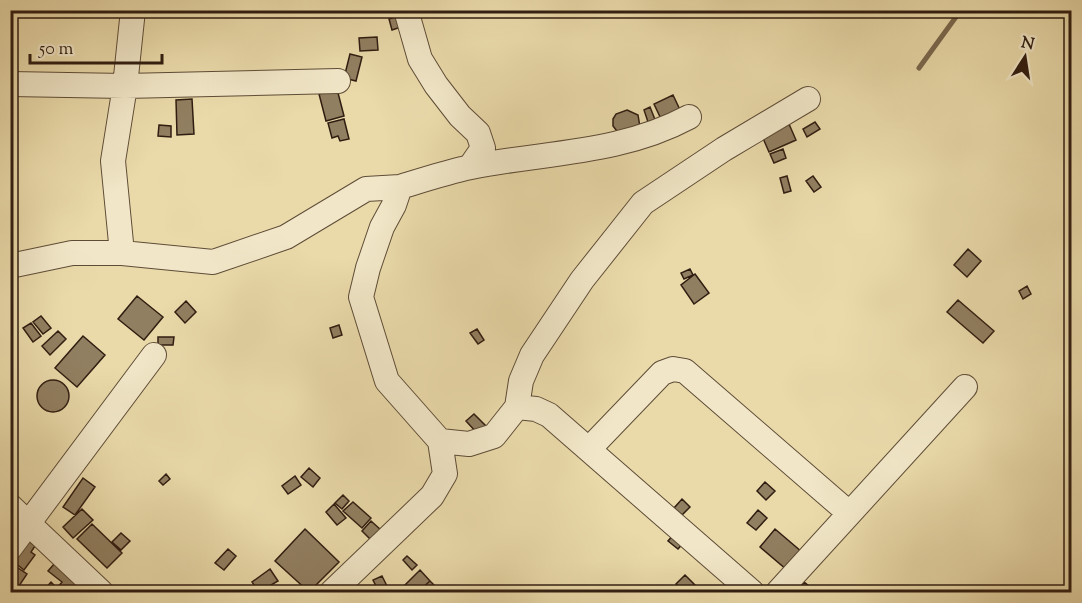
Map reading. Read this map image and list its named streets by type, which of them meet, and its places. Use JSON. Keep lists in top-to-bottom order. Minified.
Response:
{"scale_bar":"50 m","north":"top"}
